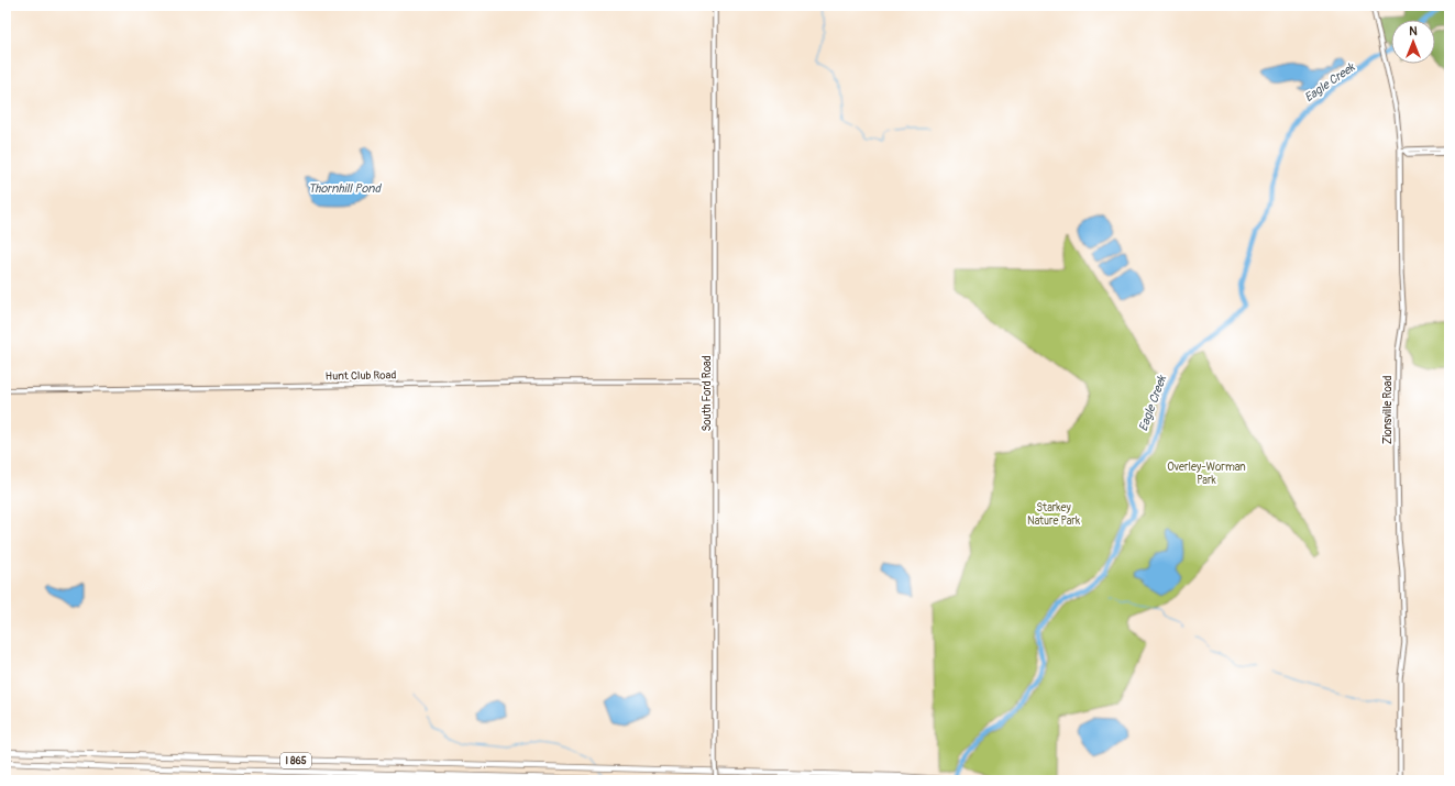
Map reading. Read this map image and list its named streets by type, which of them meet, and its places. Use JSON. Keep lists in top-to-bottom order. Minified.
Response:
{"streets":{"highway":["I 865"],"main road":["Hunt Club Road","South Ford Road","Zionsville Road"]},"crossings":[["Hunt Club Road","South Ford Road"]],"water":["Eagle Creek","Thornhill Pond"],"parks":["Overley-Worman Park","Starkey Nature Park"],"north":"top"}
